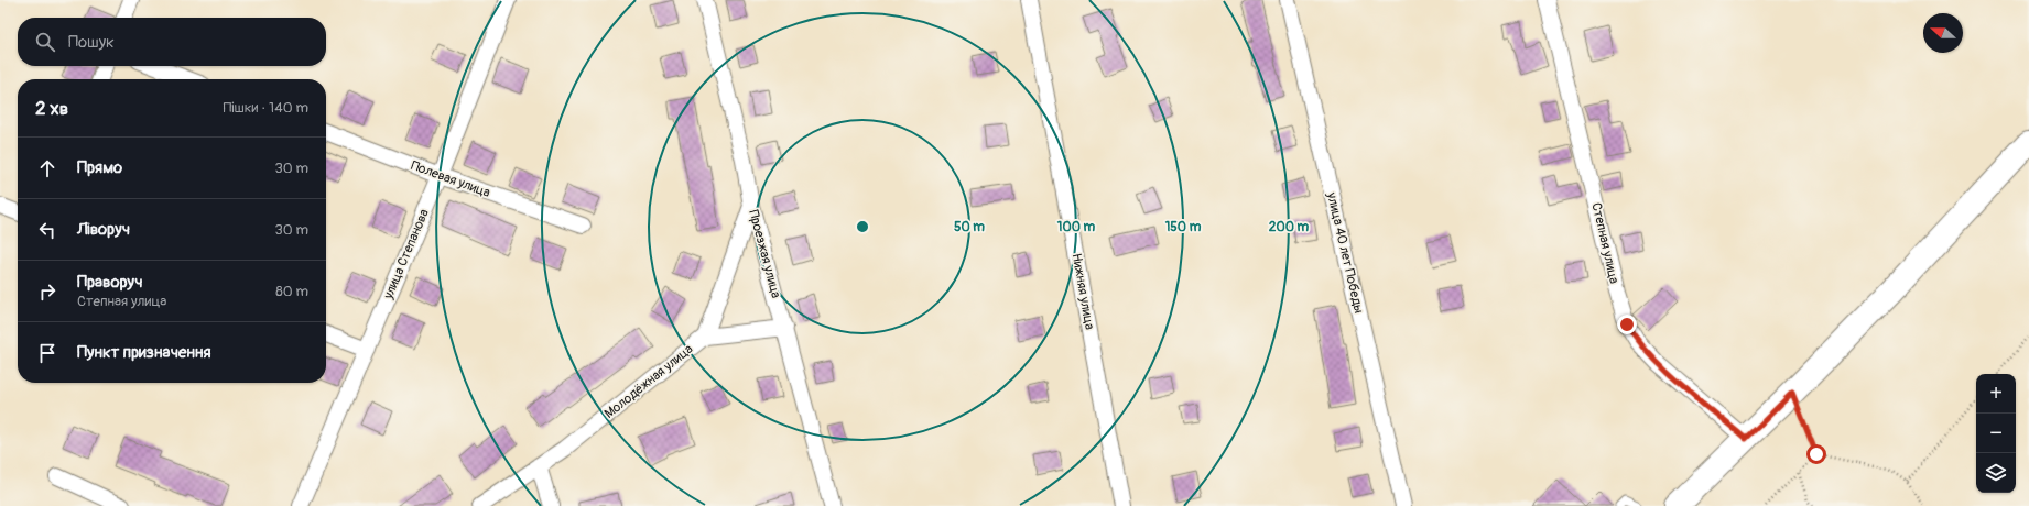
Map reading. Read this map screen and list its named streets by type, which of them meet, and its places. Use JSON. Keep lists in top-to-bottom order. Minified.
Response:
{"streets":{"street":["Полевая улица","Степная улица","улица 40 лет Победы","улица Степанова","Проезжая улица","Нижняя улица","Молодёжная улица"]},"crossings":[["Полевая улица","улица Степанова"],["Проезжая улица","Молодёжная улица"]],"north":"left","page":{"search":"Пошук","heading":["2 хв","Пішки · 140 m"],"list":[["Прямо","30 m"],["Ліворуч","30 m"],["Праворуч","Степная улица","80 m"],"Пункт призначення"],"map_buttons":["+","−"]},"rings":["50 m","100 m","150 m","200 m"]}
